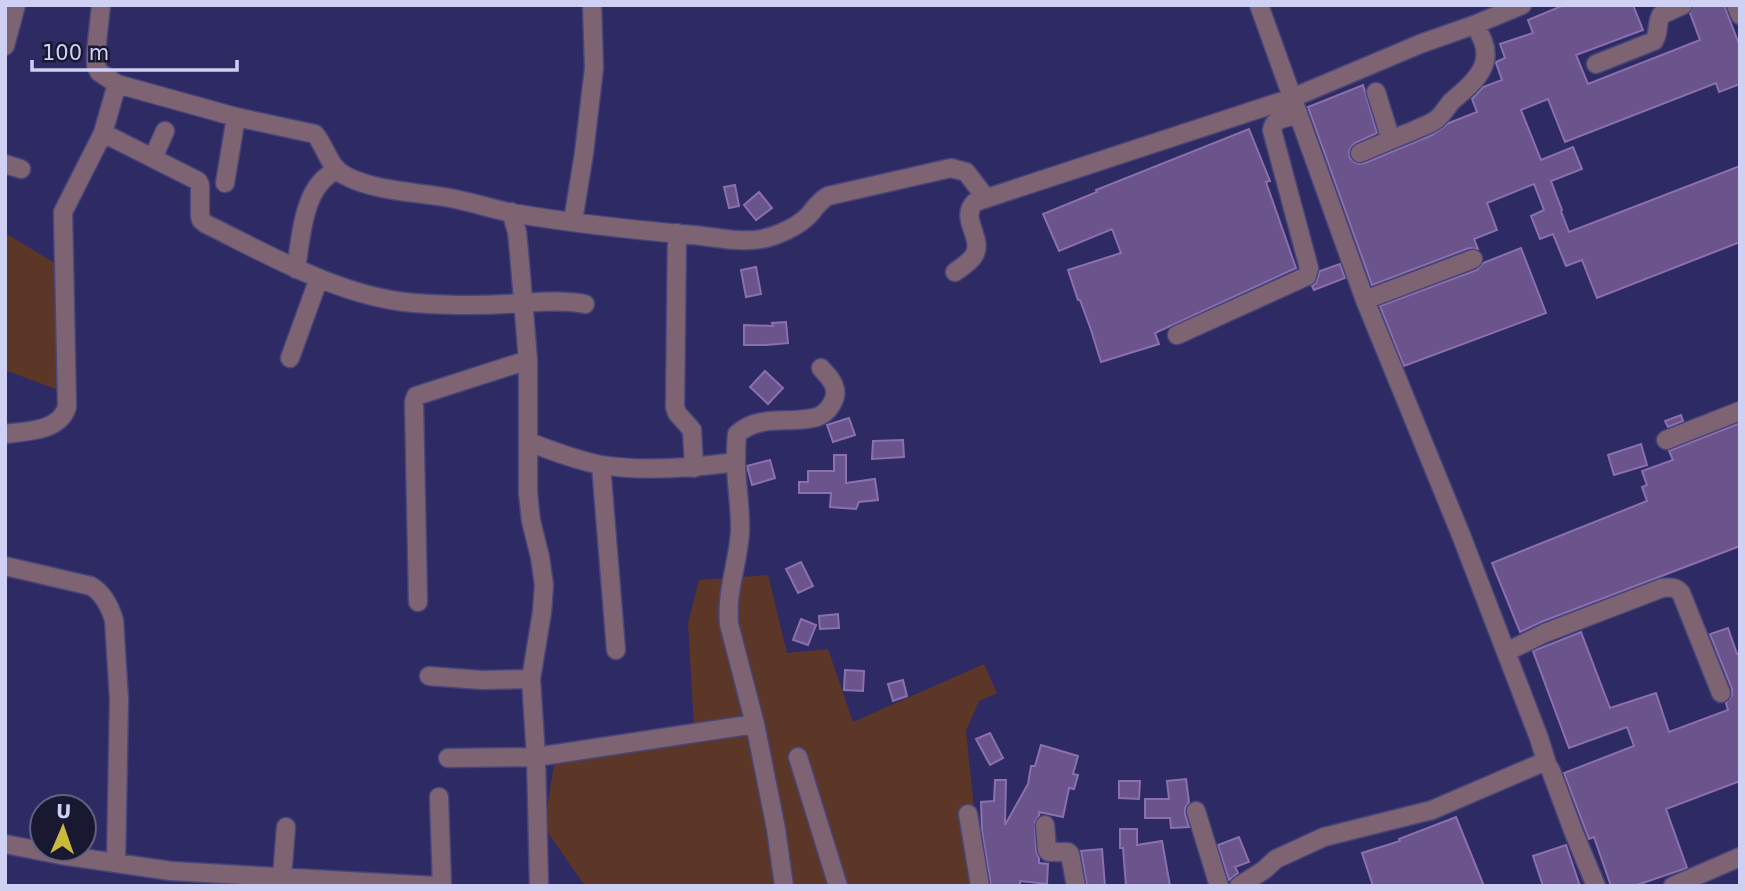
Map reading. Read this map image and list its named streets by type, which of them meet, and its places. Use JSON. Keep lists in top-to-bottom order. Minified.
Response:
{"scale_bar":"100 m","north":"top"}
